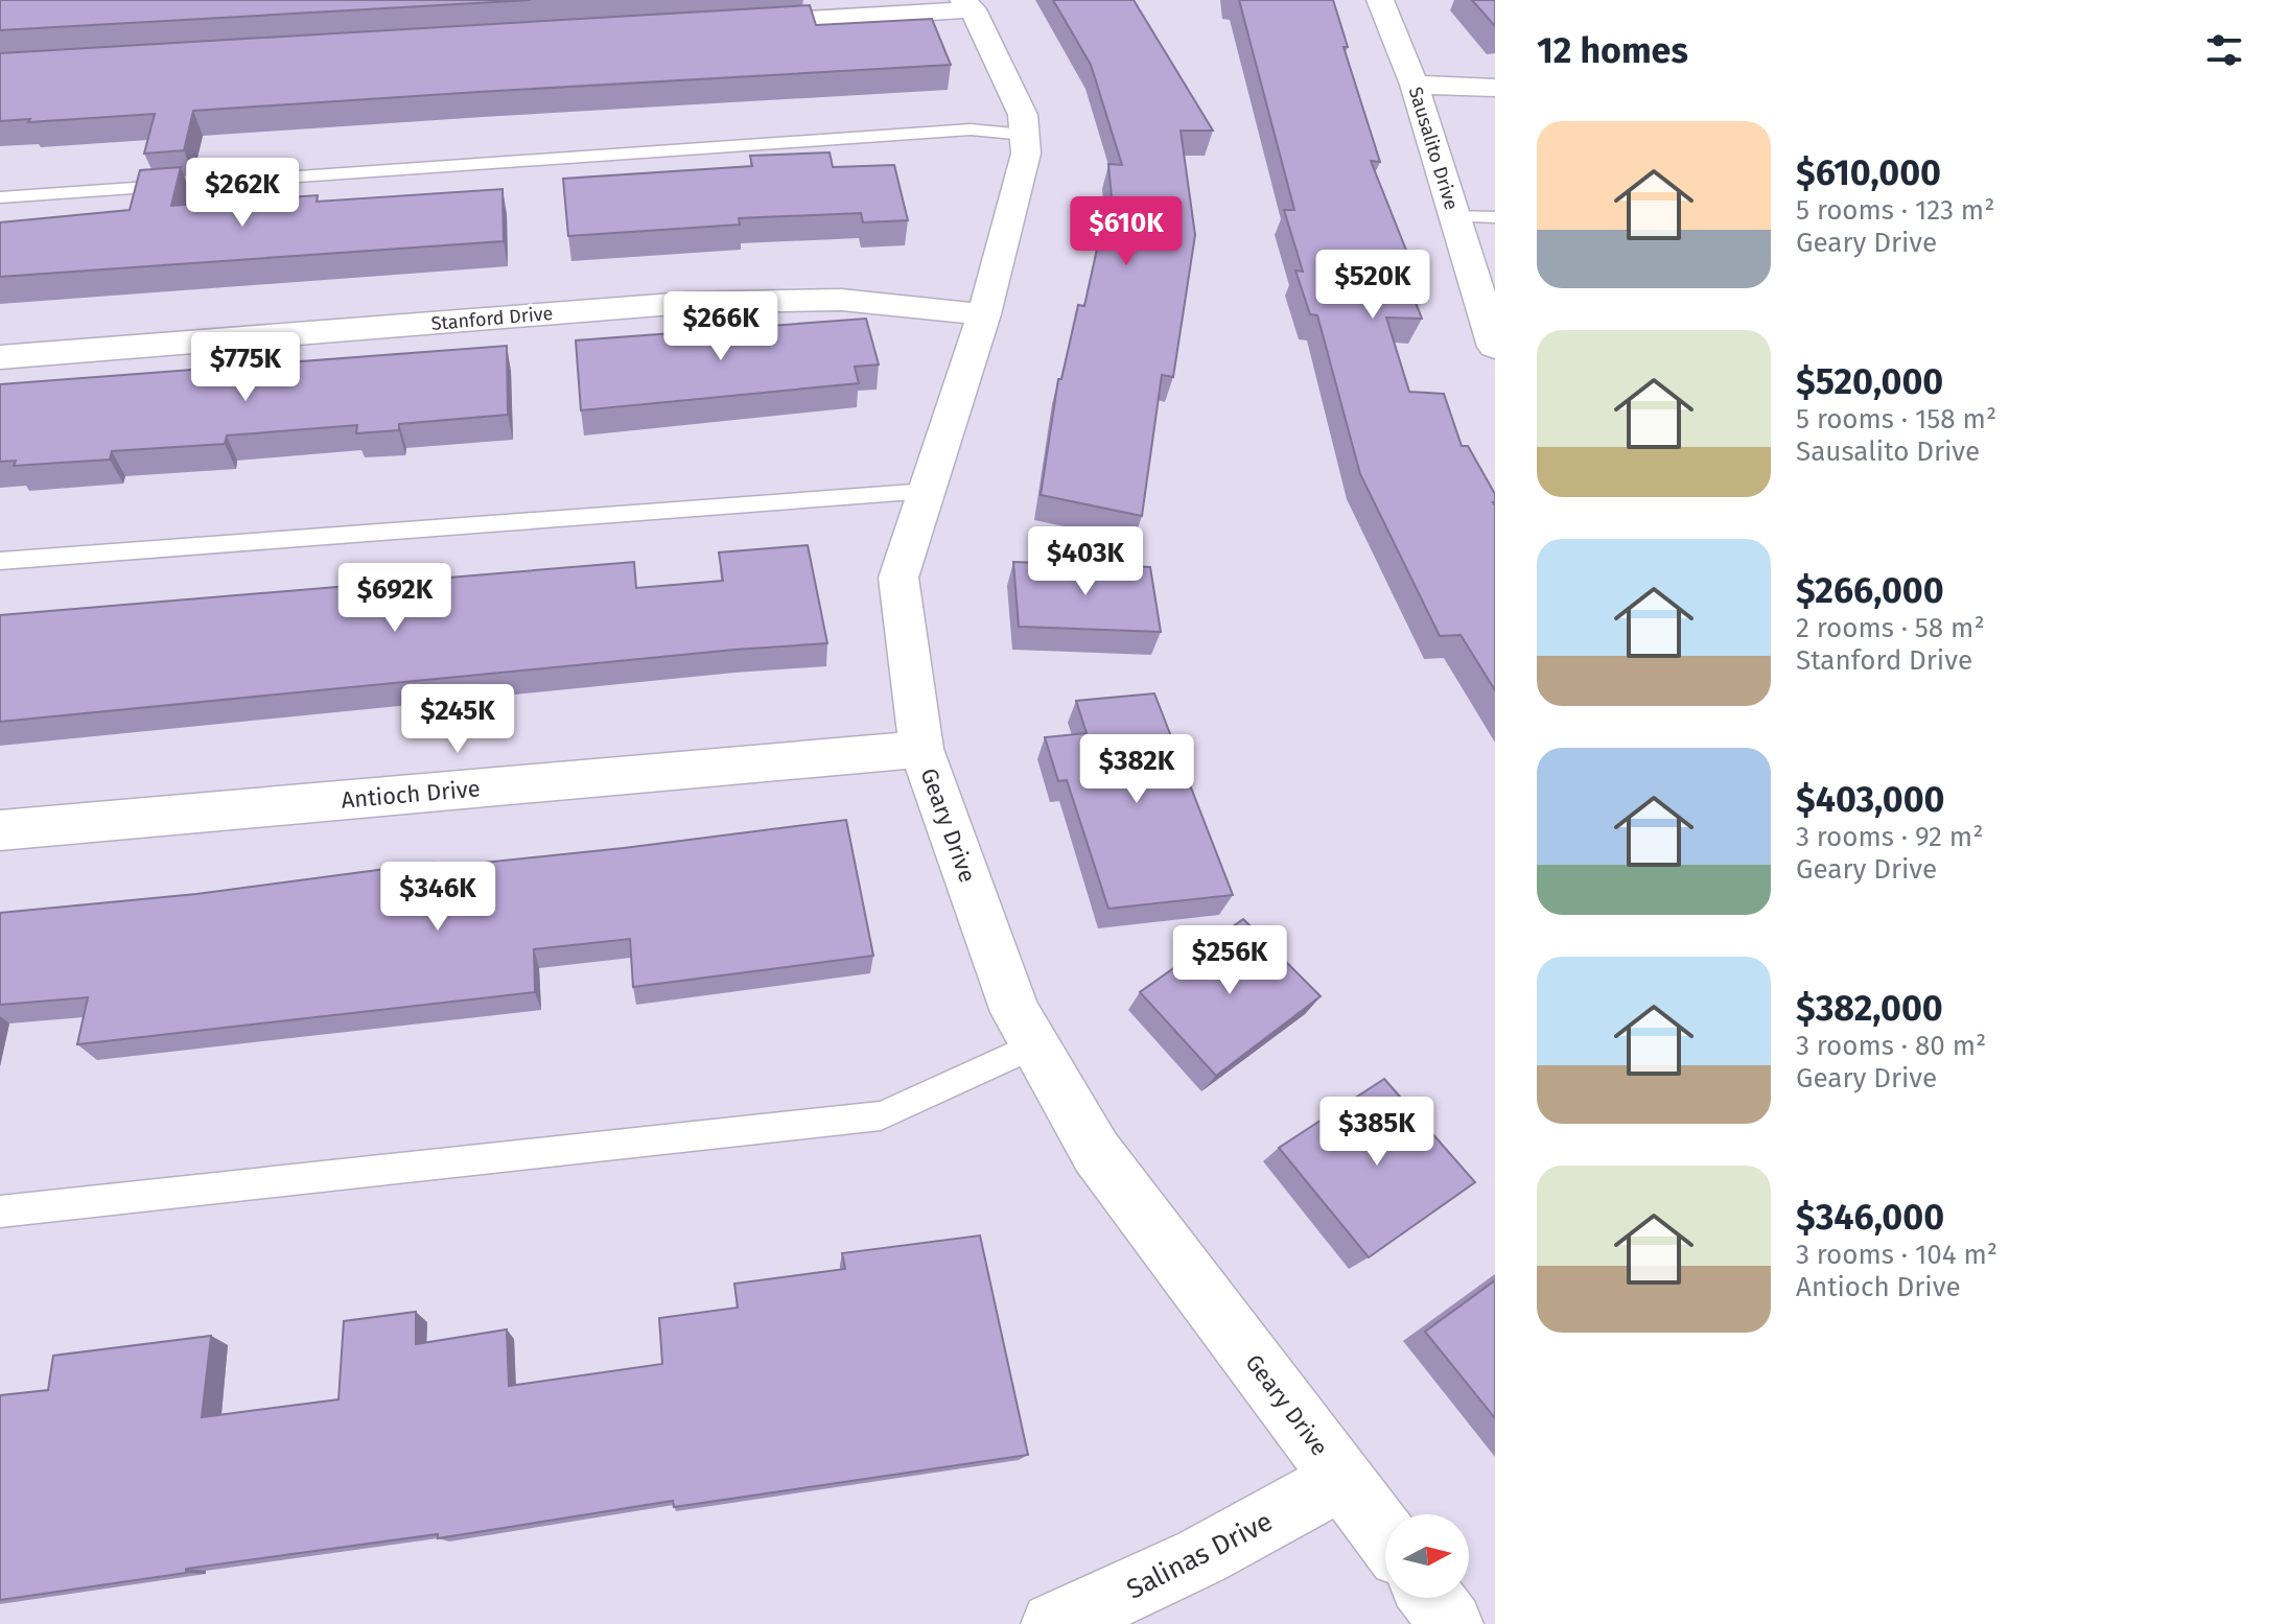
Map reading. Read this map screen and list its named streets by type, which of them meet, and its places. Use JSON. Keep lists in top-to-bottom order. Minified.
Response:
{"streets":{"street":["Sausalito Drive","Stanford Drive","Antioch Drive","Geary Drive","Salinas Drive"]},"crossings":[["Stanford Drive","Geary Drive"],["Antioch Drive","Geary Drive"],["Geary Drive","Salinas Drive"]],"north":"right","page":{"heading":"12 homes","list":[{"name":"$610,000","note":"5 rooms · 123 m² · Geary Drive"},{"name":"$520,000","note":"5 rooms · 158 m² · Sausalito Drive"},{"name":"$266,000","note":"2 rooms · 58 m² · Stanford Drive"},{"name":"$403,000","note":"3 rooms · 92 m² · Geary Drive"},{"name":"$382,000","note":"3 rooms · 80 m² · Geary Drive"},{"name":"$346,000","note":"3 rooms · 104 m² · Antioch Drive"}],"price":["$262K","$610K","$520K","$266K","$775K","$403K","$692K","$245K","$382K","$346K","$256K","$385K"]}}
